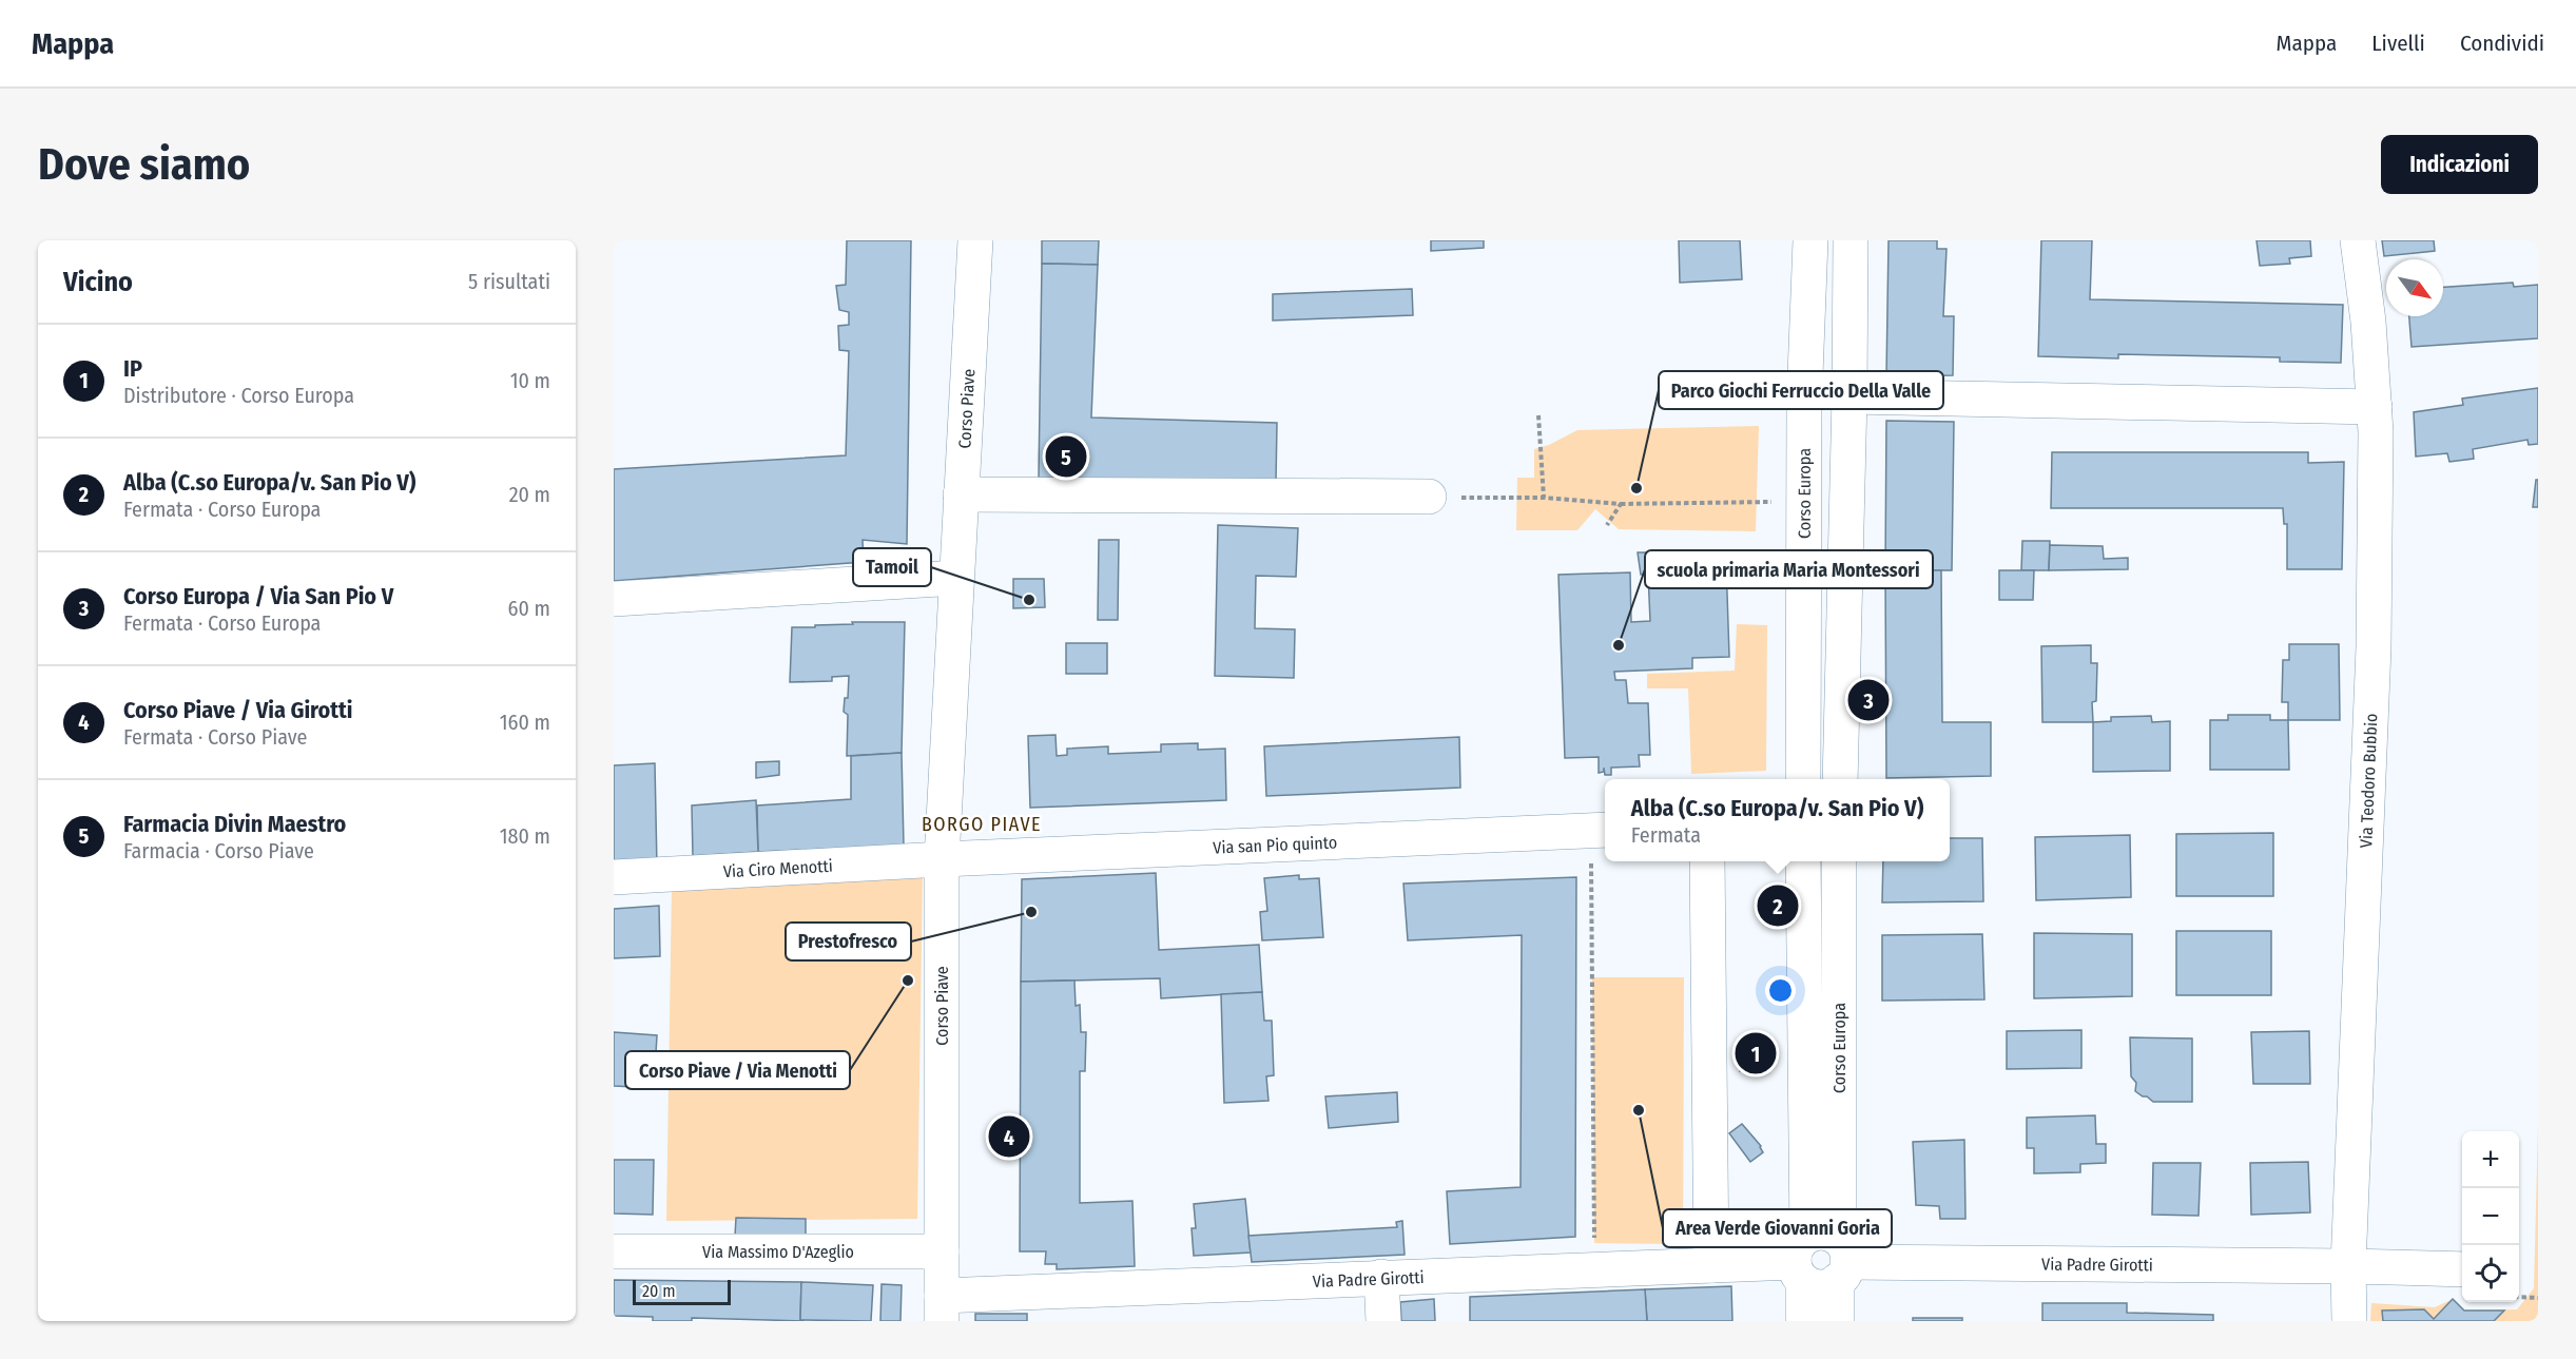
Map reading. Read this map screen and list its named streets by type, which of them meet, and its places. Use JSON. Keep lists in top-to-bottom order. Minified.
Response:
{"streets":{"street":["Corso Piave","Corso Europa","Via Teodoro Bubbio","Via san Pio quinto","Via Ciro Menotti","Via Massimo D'Azeglio","Via Padre Girotti"]},"crossings":[["Corso Piave","Via san Pio quinto"],["Corso Piave","Via Ciro Menotti"],["Corso Piave","Via Massimo D'Azeglio"],["Corso Piave","Via Padre Girotti"],["Corso Europa","Via Padre Girotti"],["Via Teodoro Bubbio","Via Padre Girotti"],["Via san Pio quinto","Via Ciro Menotti"]],"districts":["BORGO PIAVE"],"places":["Parco Giochi Ferruccio Della Valle","Tamoil","scuola primaria Maria Montessori","Prestofresco","Corso Piave / Via Menotti","Area Verde Giovanni Goria"],"scale_bar":"20 m","north":"bottom right","page":{"header":"Mappa","nav":["Mappa","Livelli","Condividi"],"buttons":"Indicazioni","title":"Dove siamo","heading":["Vicino","5 risultati"],"list":[{"mark":"1","name":"IP","note":"Distributore · Corso Europa","value":"10 m"},{"mark":"2","name":"Alba (C.so Europa/v. San Pio V)","note":"Fermata · Corso Europa","value":"20 m"},{"mark":"3","name":"Corso Europa / Via San Pio V","note":"Fermata · Corso Europa","value":"60 m"},{"mark":"4","name":"Corso Piave / Via Girotti","note":"Fermata · Corso Piave","value":"160 m"},{"mark":"5","name":"Farmacia Divin Maestro","note":"Farmacia · Corso Piave","value":"180 m"}],"pins":["5","3","2","1","4"],"popup":["Alba (C.so Europa/v. San Pio V)","Fermata"],"map_buttons":["+","−"],"scale":"20 m"}}
